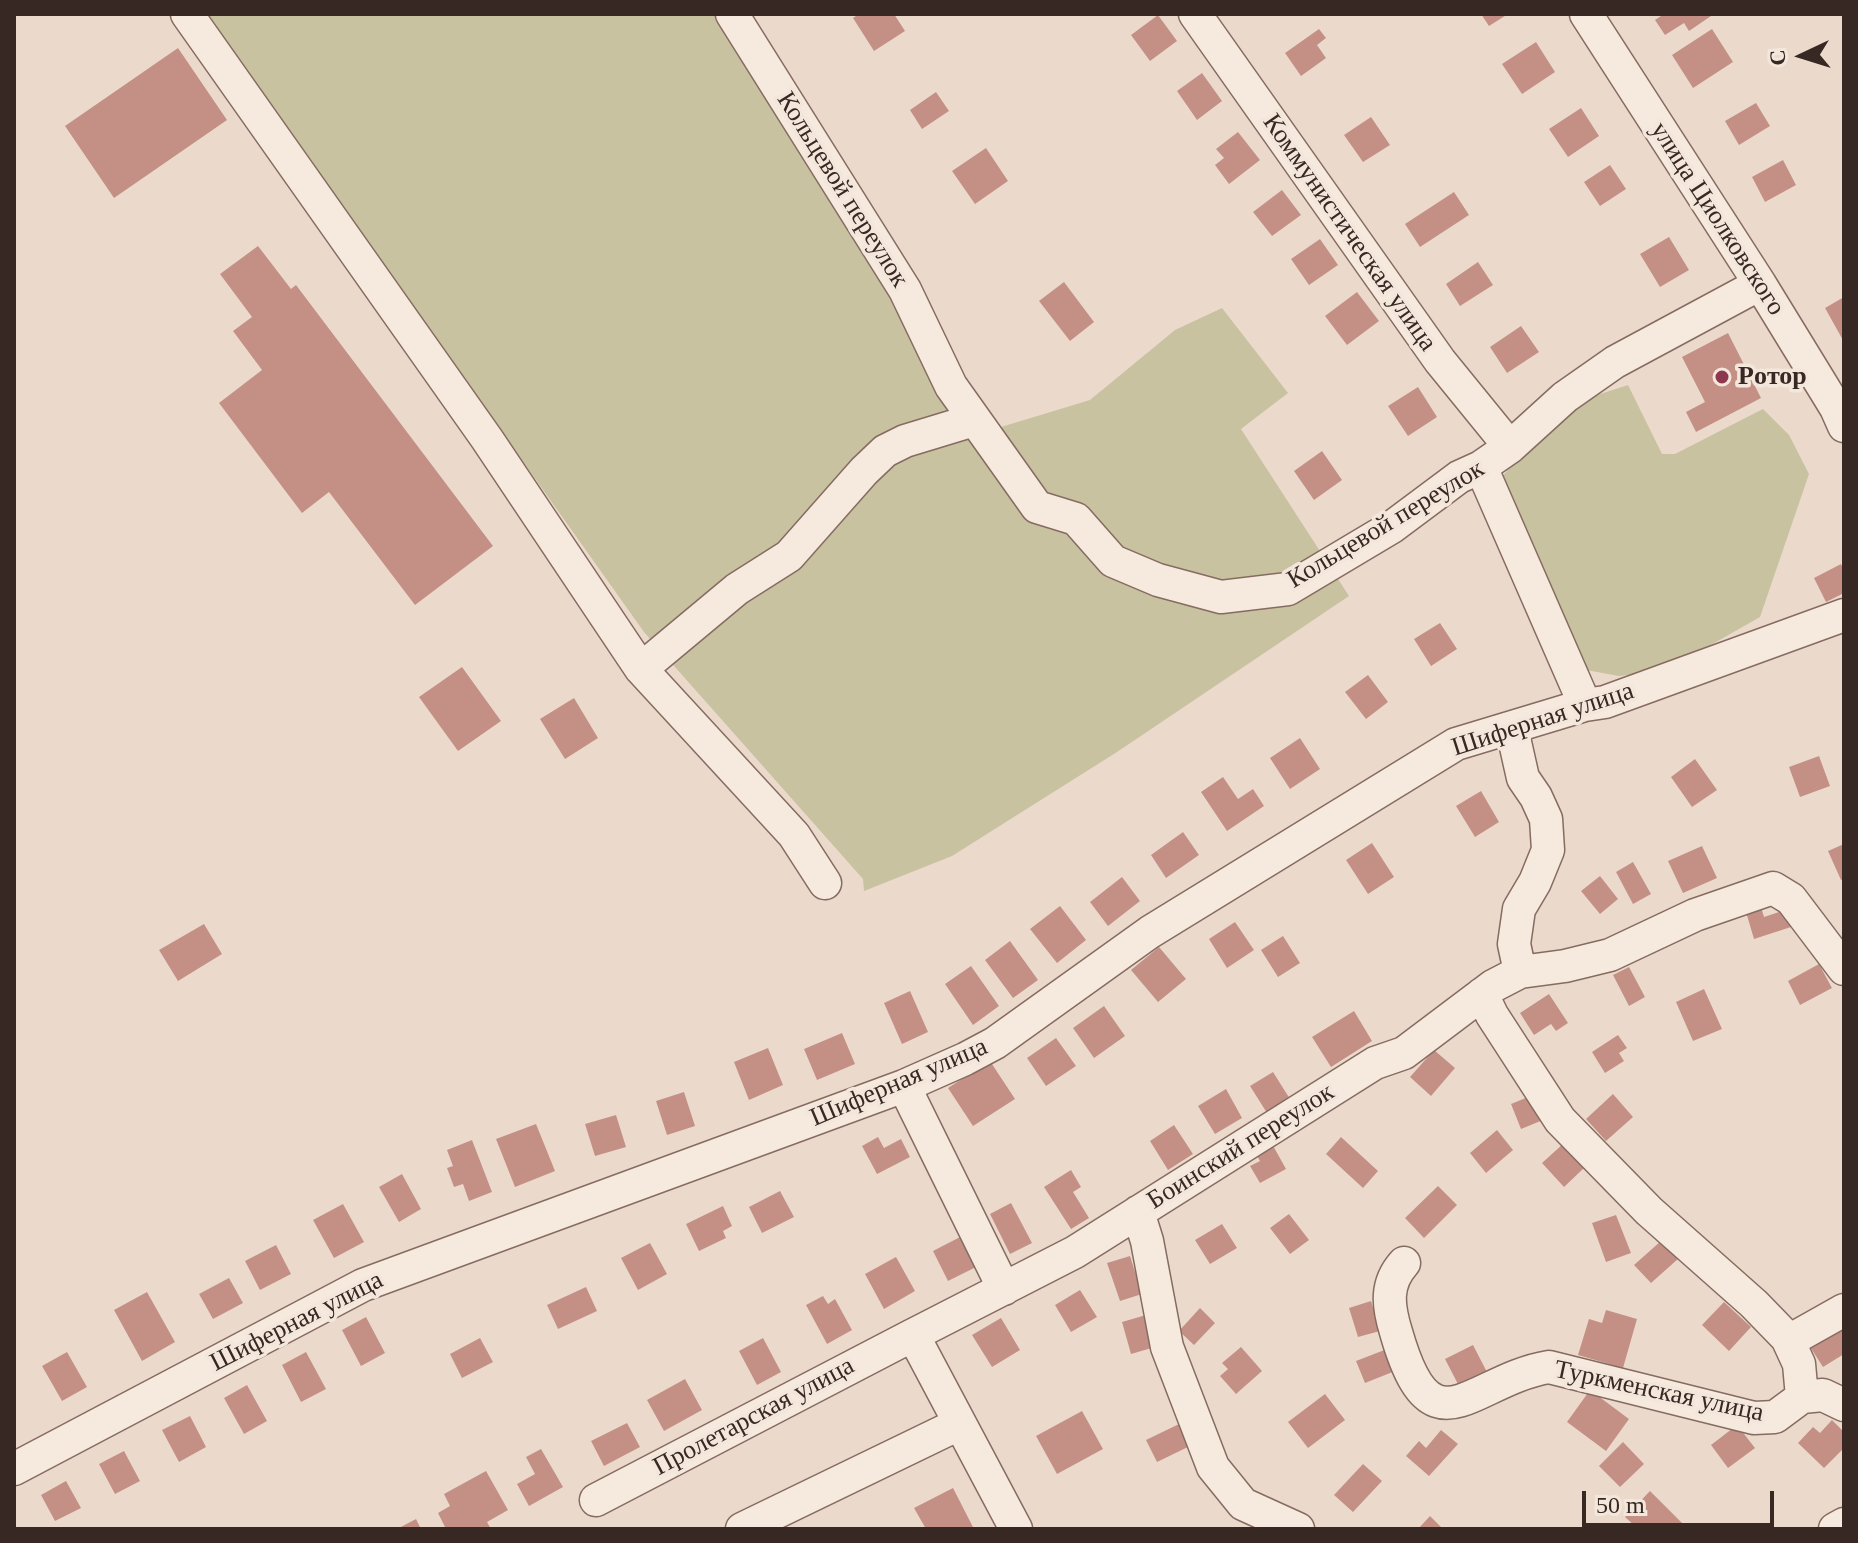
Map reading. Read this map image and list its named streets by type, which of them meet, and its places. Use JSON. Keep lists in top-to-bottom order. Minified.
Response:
{"streets":{"street":["Кольцевой переулок","улица Циолковского","Коммунистическая улица","Шиферная улица","Боинский переулок","Туркменская улица","Пролетарская улица"]},"crossings":[["Кольцевой переулок","улица Циолковского"],["Кольцевой переулок","Коммунистическая улица"],["Боинский переулок","Пролетарская улица"]],"places":["Poтор"],"scale_bar":"50 m","north":"left"}
